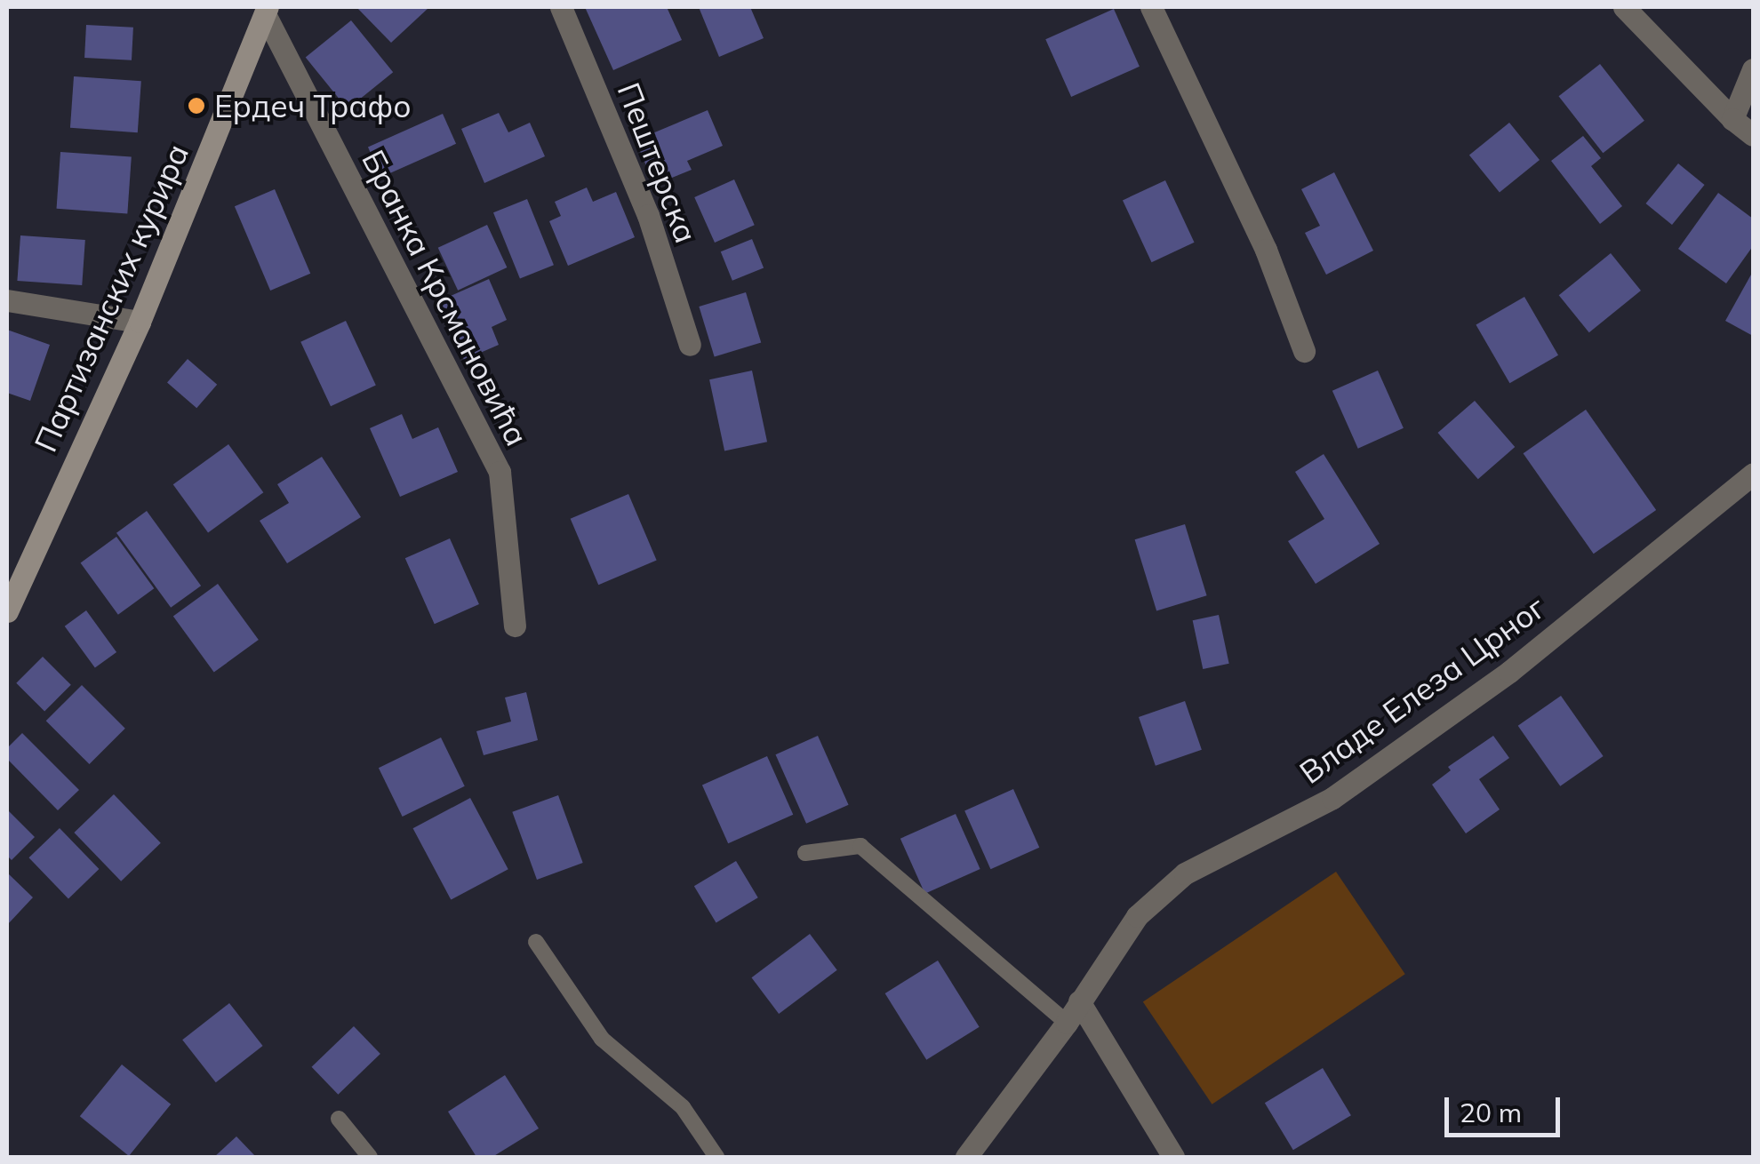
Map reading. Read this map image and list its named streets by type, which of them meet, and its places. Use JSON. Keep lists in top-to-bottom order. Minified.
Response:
{"streets":{"street":["Пештерска","Партизанских курира","Бранка Крсмановића","Владе Елеза Црног"]},"crossings":[["Партизанских курира","Бранка Крсмановића"]],"places":["Ердеч Трафо"],"scale_bar":"20 m"}
